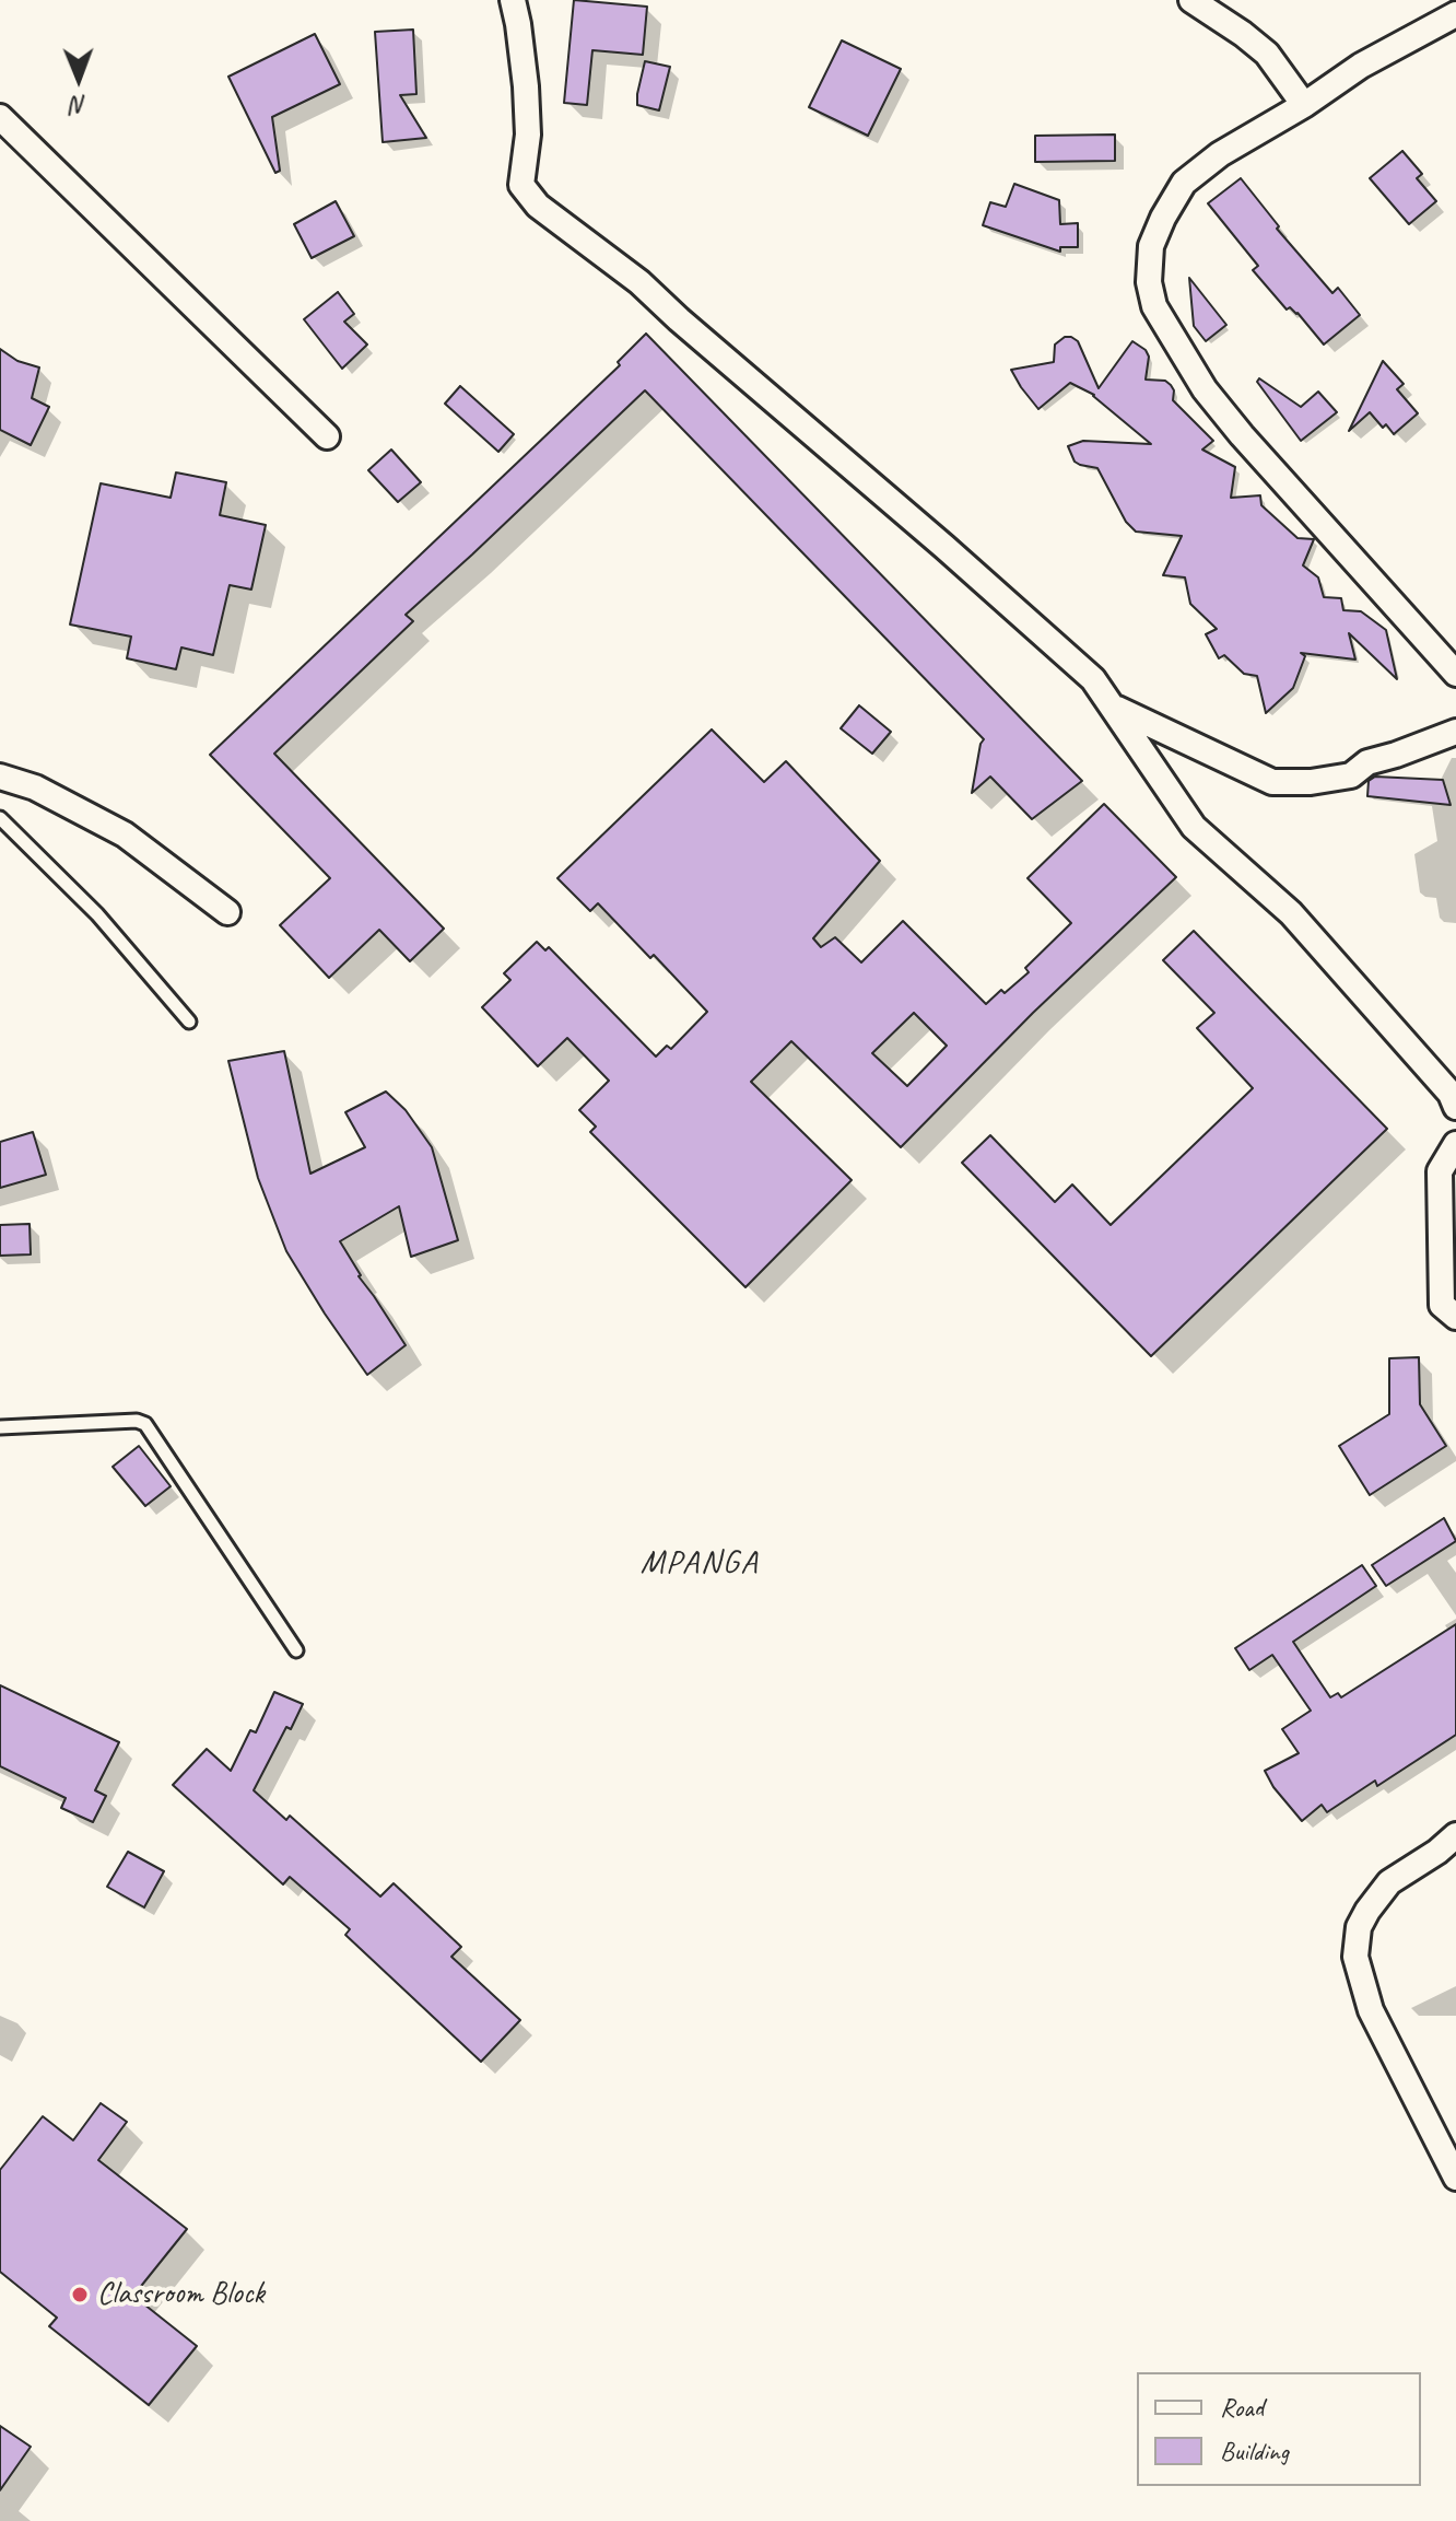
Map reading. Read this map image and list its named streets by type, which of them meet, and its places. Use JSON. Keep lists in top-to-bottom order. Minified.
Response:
{"districts":["MPANGA"],"places":["Classroom Block"],"legend":["Road","Building"],"north":"bottom"}
